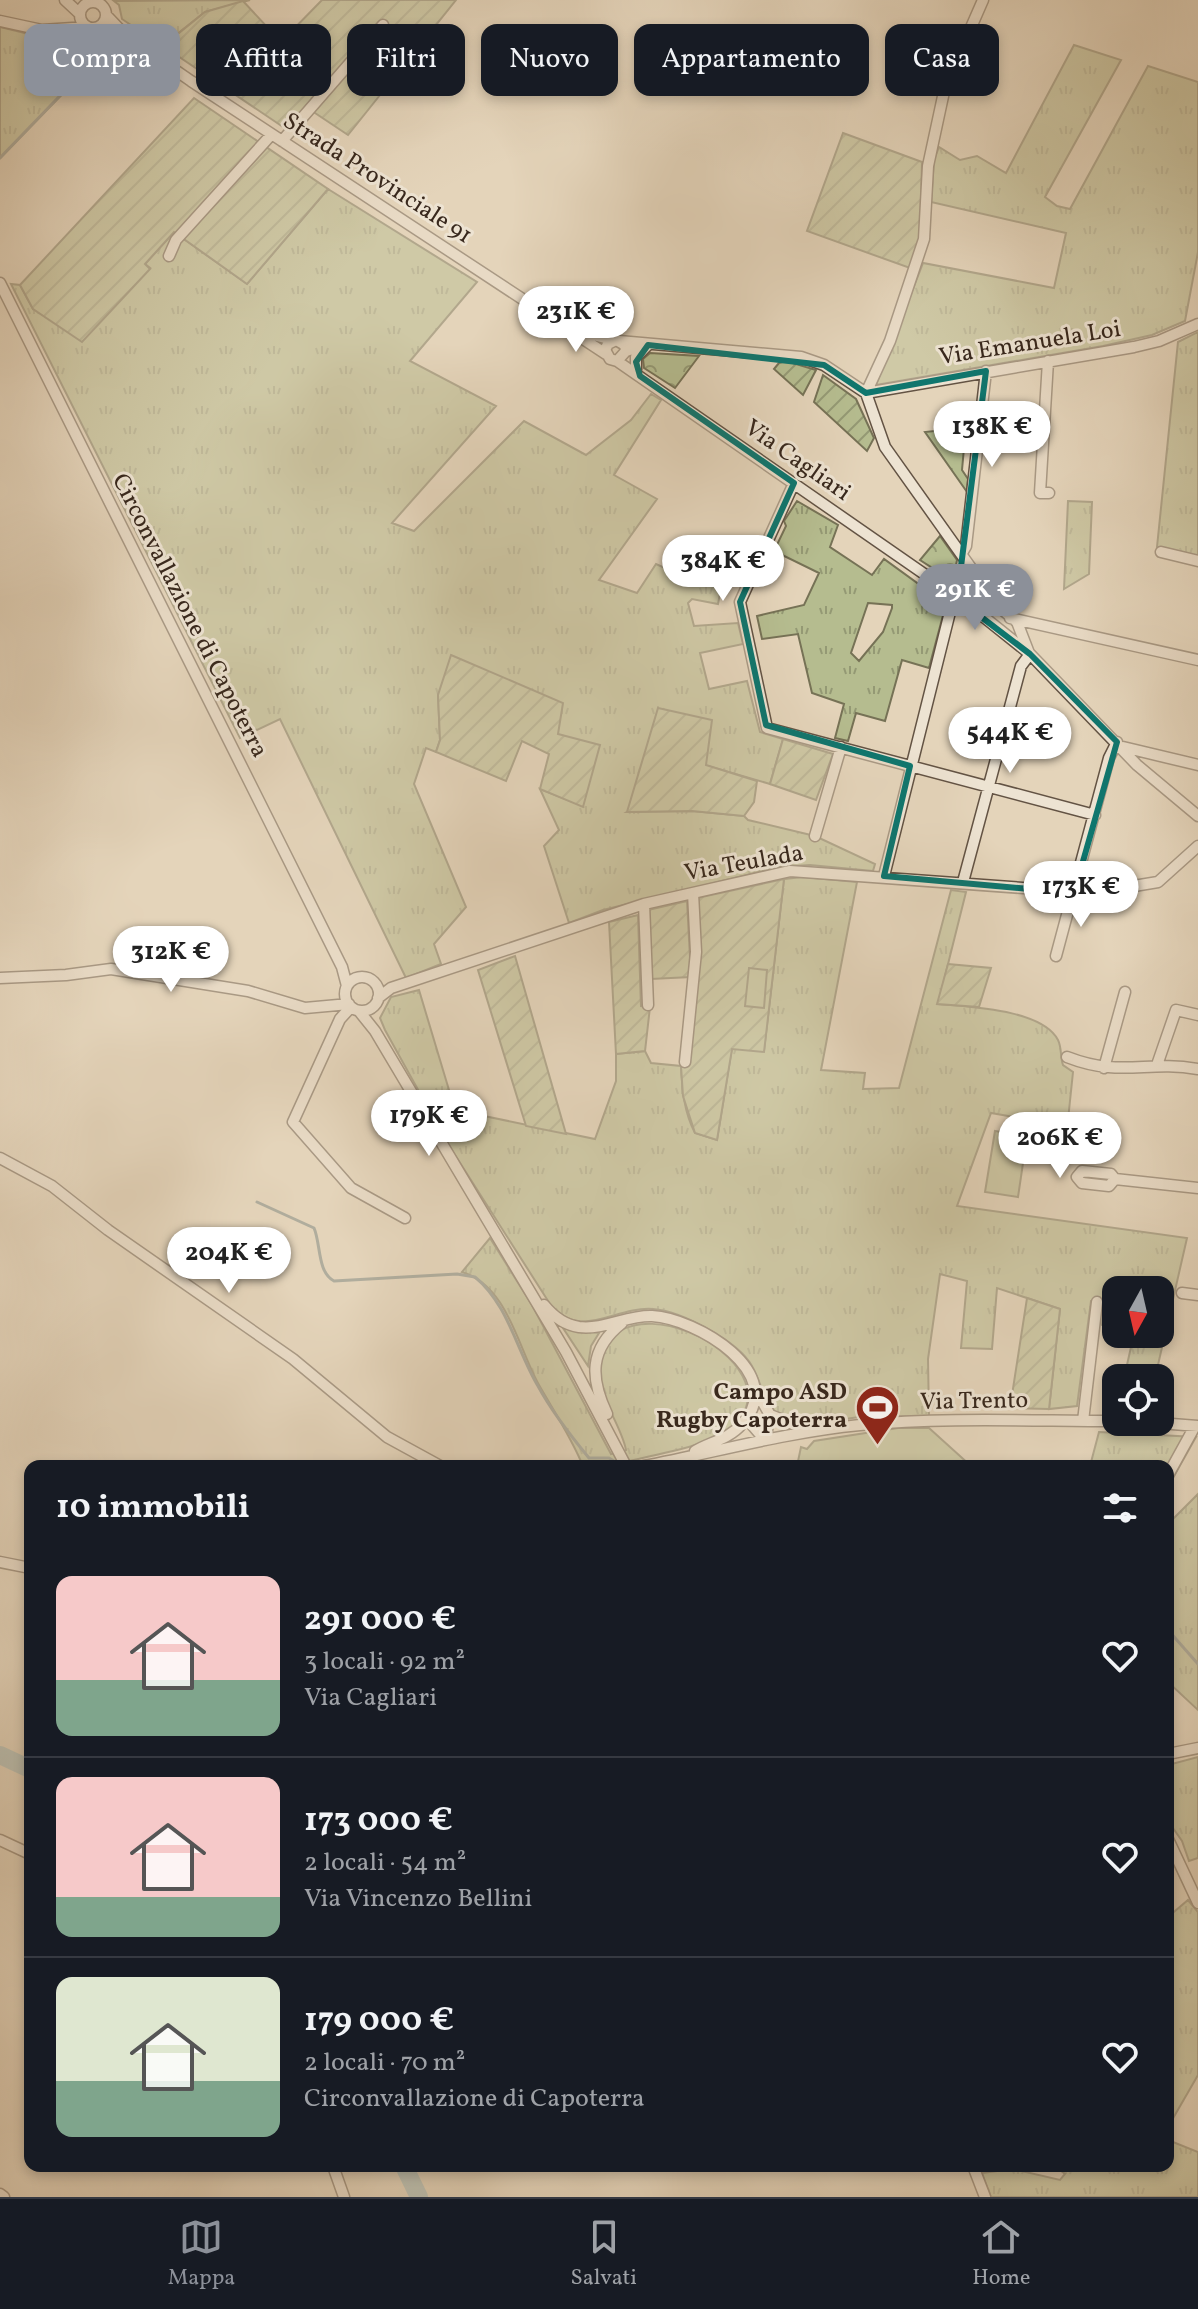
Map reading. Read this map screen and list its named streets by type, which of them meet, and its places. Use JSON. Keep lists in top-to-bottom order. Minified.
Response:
{"streets":{"street":["Strada Provinciale 91","Via Emanuela Loi","Via Cagliari","Circonvallazione di Capoterra","Via Teulada","Via Trento"]},"places":{"sports":["Campo ASD Rugby Capoterra"]},"north":"bottom","page":{"chip":["Compra","Affitta","Filtri","Nuovo","Appartamento","Casa"],"price":["231K €","138K €","384K €","291K €","544K €","173K €","312K €","179K €","206K €","204K €"],"heading":"10 immobili","list":[{"name":"291 000 €","note":"3 locali · 92 m² · Via Cagliari"},{"name":"173 000 €","note":"2 locali · 54 m² · Via Vincenzo Bellini"},{"name":"179 000 €","note":"2 locali · 70 m² · Circonvallazione di Capoterra"}],"tabs":["Mappa","Salvati","Home"]}}
